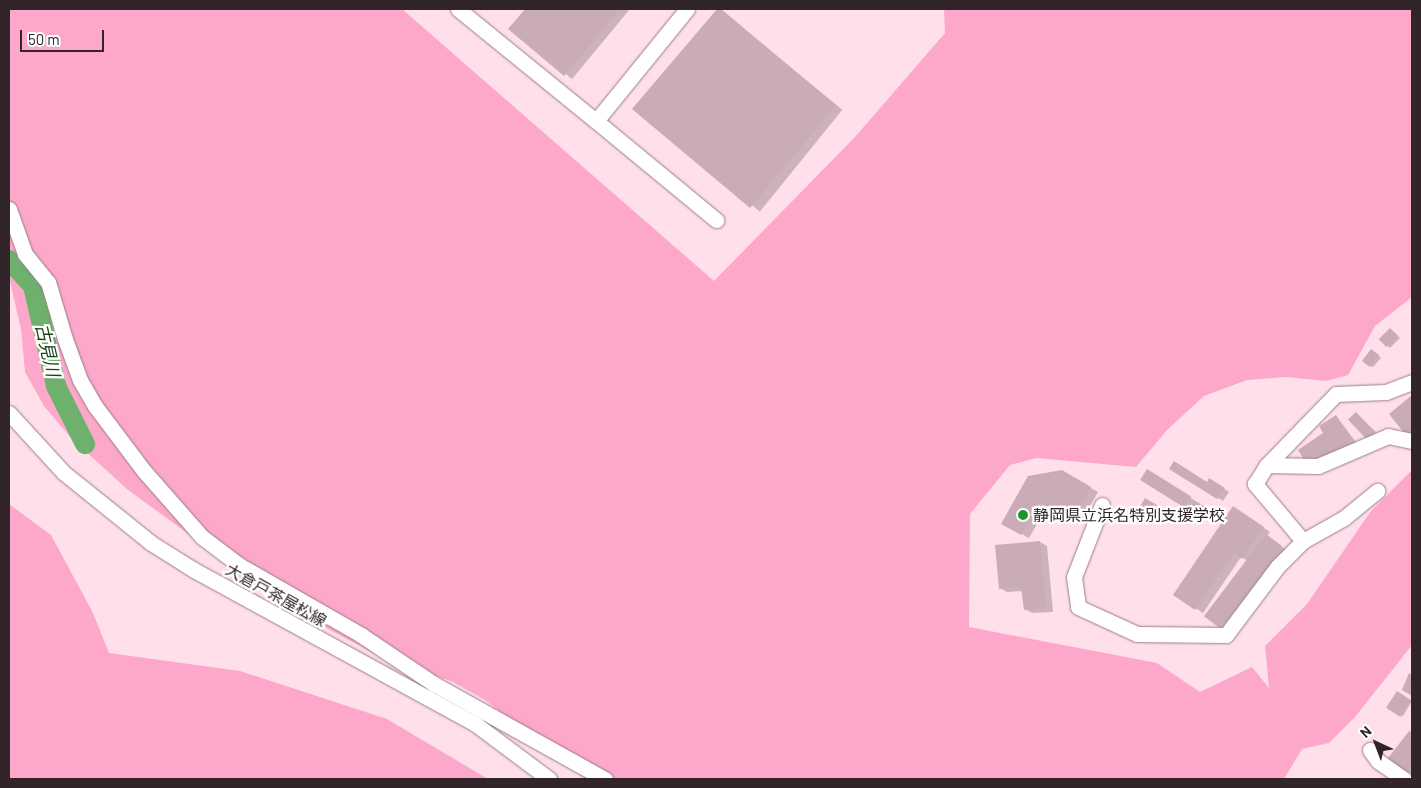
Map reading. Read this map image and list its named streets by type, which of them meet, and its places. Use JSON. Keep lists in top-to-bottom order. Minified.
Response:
{"streets":{"street":["大倉戸茶屋松線"]},"water":["古見川"],"places":["静岡県立浜名特別支援学校"],"scale_bar":"50 m","north":"top left"}
